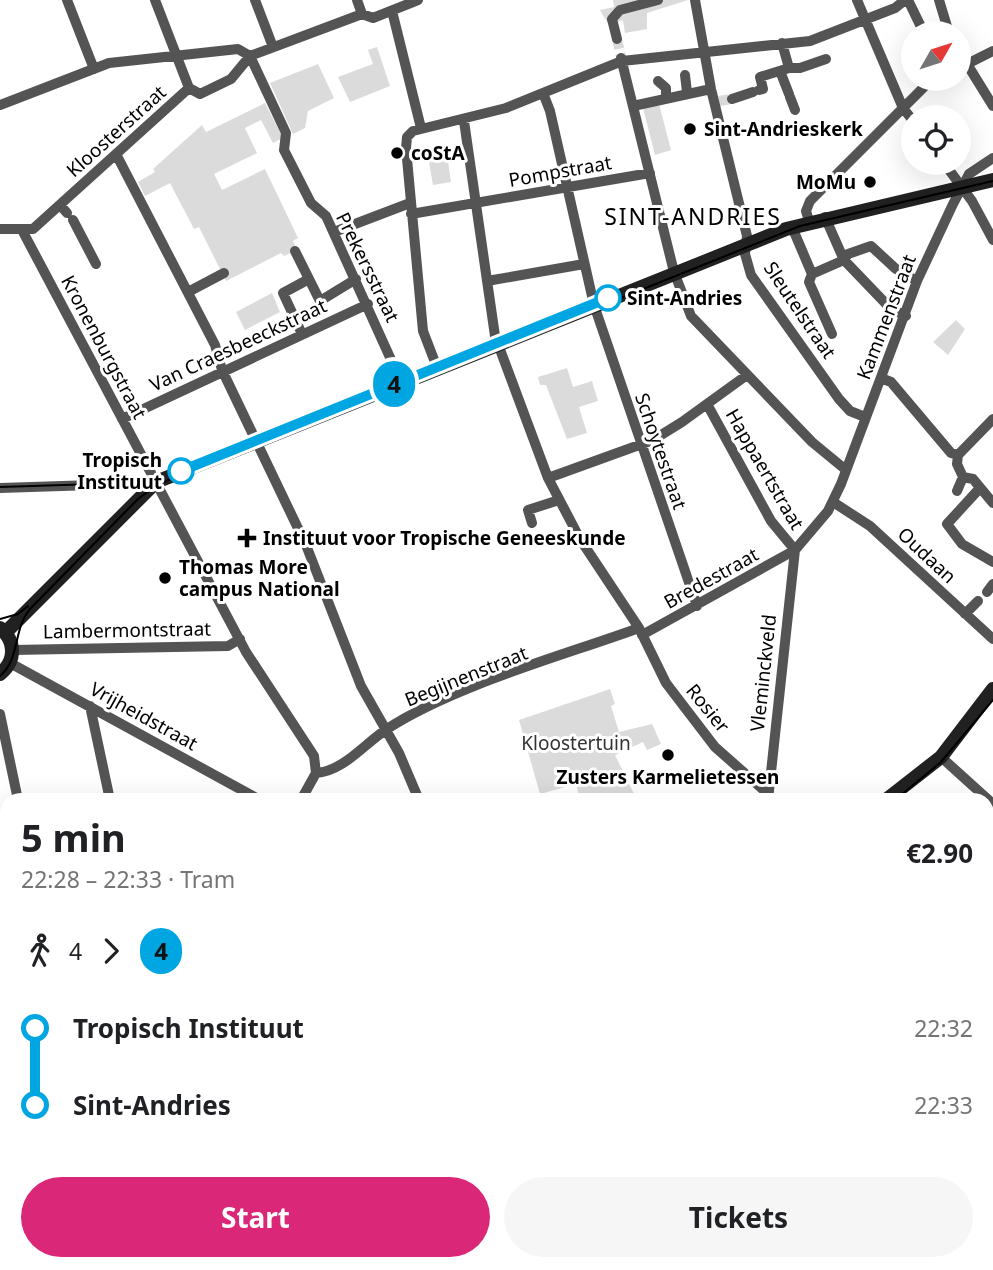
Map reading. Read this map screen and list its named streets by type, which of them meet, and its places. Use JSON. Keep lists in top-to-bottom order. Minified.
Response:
{"streets":{"street":["Kloosterstraat","Pompstraat","Prekersstraat","Sleutelstraat","Kammenstraat","Van Craesbeeckstraat","Kronenburgstraat","Schoytestraat","Happaertstraat","Oudaan","Bredestraat","Lambermontstraat","Vleminckveld","Begijnenstraat","Rosier","Vrijheidstraat"]},"crossings":[["Kloosterstraat","Prekersstraat"],["Kloosterstraat","Kronenburgstraat"],["Pompstraat","Prekersstraat"],["Pompstraat","Schoytestraat"],["Pompstraat","Rosier"],["Prekersstraat","Van Craesbeeckstraat"],["Sleutelstraat","Kammenstraat"],["Kammenstraat","Happaertstraat"],["Kammenstraat","Oudaan"],["Kammenstraat","Bredestraat"],["Kammenstraat","Vleminckveld"],["Van Craesbeeckstraat","Kronenburgstraat"],["Kronenburgstraat","Lambermontstraat"],["Kronenburgstraat","Begijnenstraat"],["Schoytestraat","Bredestraat"],["Happaertstraat","Bredestraat"],["Happaertstraat","Vleminckveld"],["Bredestraat","Vleminckveld"],["Bredestraat","Begijnenstraat"],["Bredestraat","Rosier"],["Lambermontstraat","Vrijheidstraat"],["Begijnenstraat","Rosier"]],"districts":["SINT-ANDRIES"],"parks":["Kloostertuin"],"places":{"other":["Sint-Andrieskerk","coStA","MoMu","Sint-Andries","Tropisch Instituut","Thomas More campus National","Zusters Karmelietessen"],"health":["Instituut voor Tropische Geneeskunde"]},"lines":["tram line 4"],"north":"top right","page":{"on_map":"4","heading":["5 min","22:28 – 22:33 · Tram","€2.90"],"legs":["4","4"],"list":[{"name":"Tropisch Instituut","value":"22:32"},{"name":"Sint-Andries","value":"22:33"}],"buttons":["Start","Tickets"]}}
